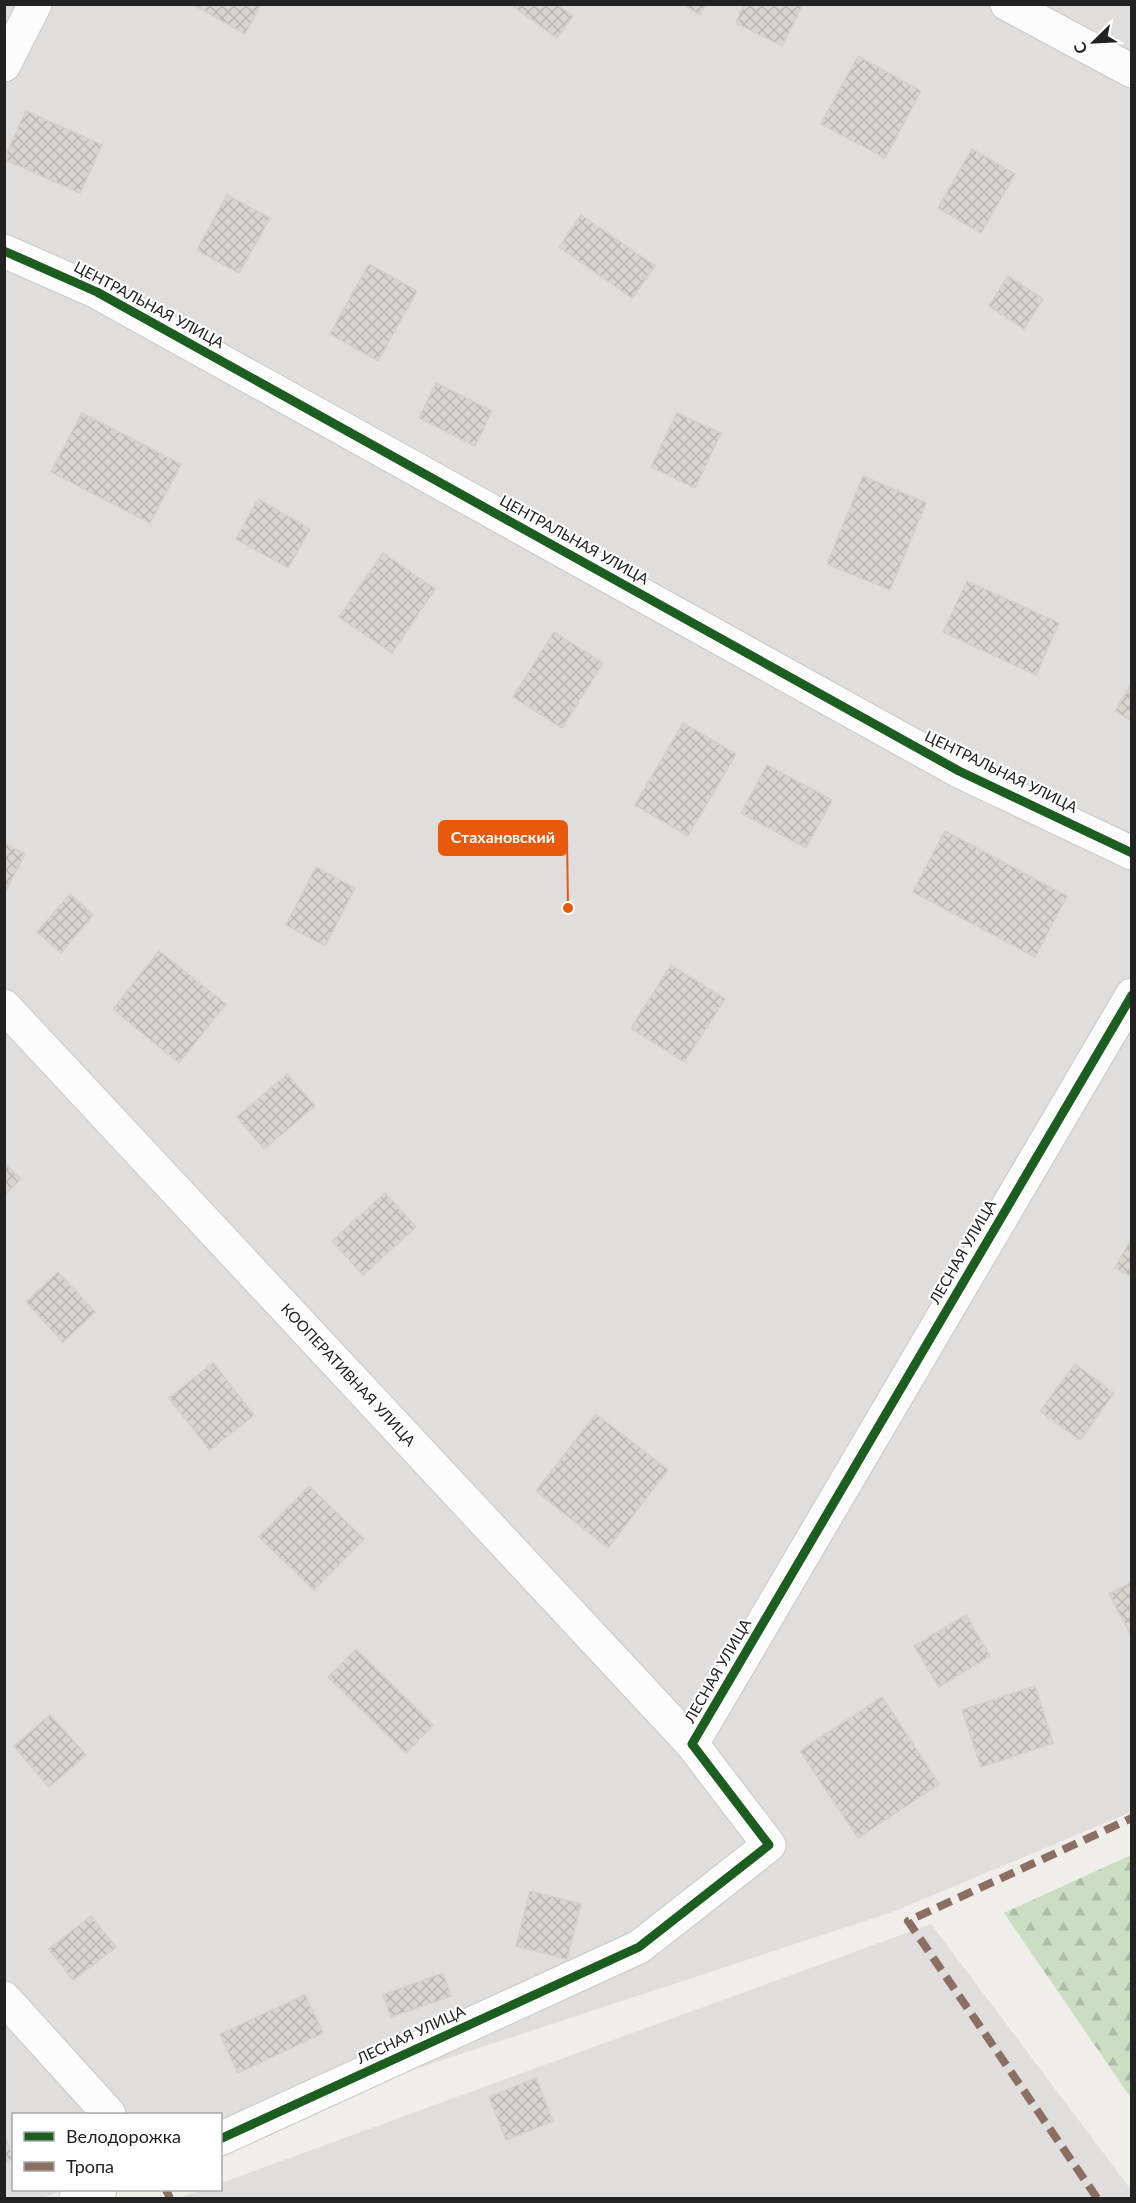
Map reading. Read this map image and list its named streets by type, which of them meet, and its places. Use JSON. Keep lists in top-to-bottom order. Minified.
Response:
{"streets":{"street":["ЦЕНТРАЛЬНАЯ УЛИЦА","ЛЕСНАЯ УЛИЦА","КООПЕРАТИВНАЯ УЛИЦА"]},"crossings":[["ЛЕСНАЯ УЛИЦА","КООПЕРАТИВНАЯ УЛИЦА"]],"places":["Стахановский"],"legend":["Велодорожка","Тропа"],"north":"bottom left"}
